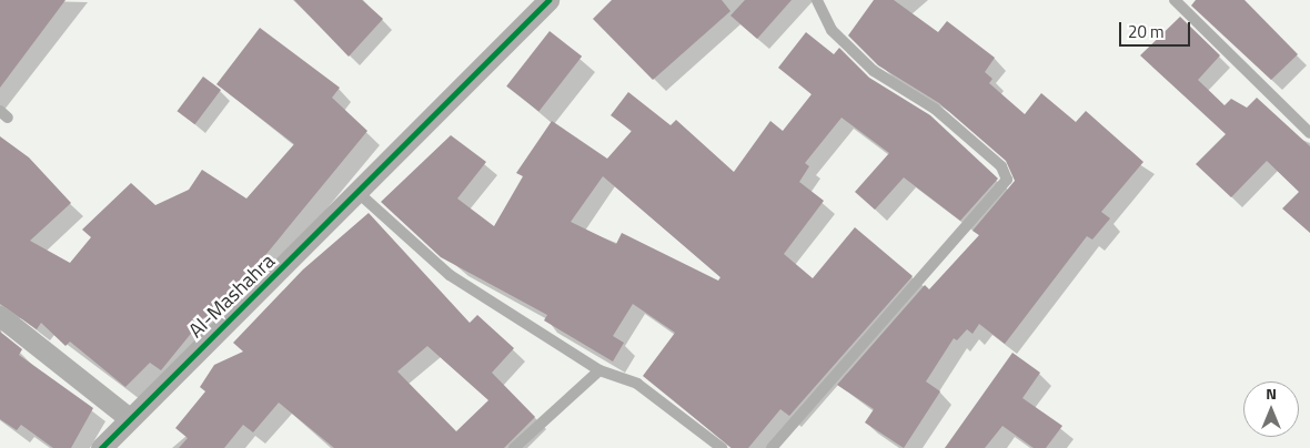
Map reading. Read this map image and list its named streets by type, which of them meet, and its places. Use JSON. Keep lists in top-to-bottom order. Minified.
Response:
{"streets":{"street":["Al-Mashahra"]},"scale_bar":"20 m","north":"top"}
